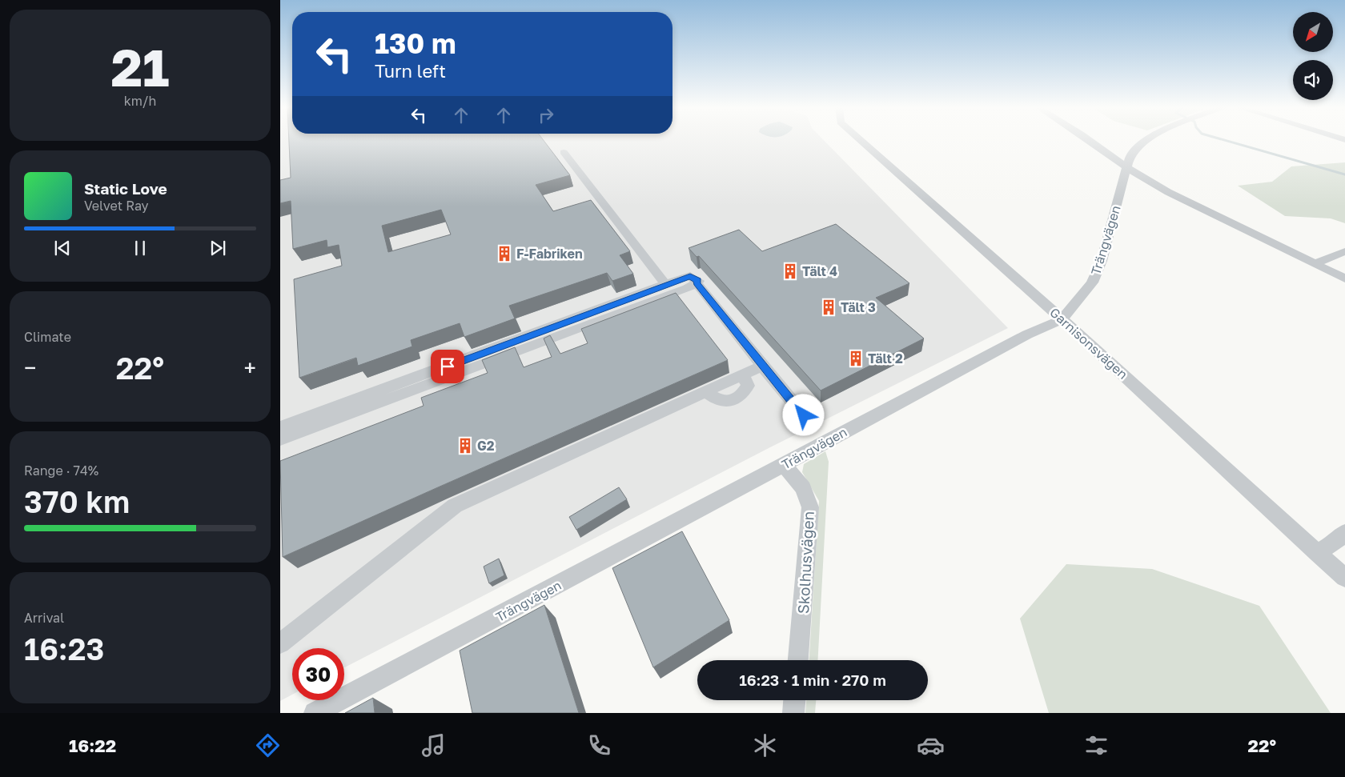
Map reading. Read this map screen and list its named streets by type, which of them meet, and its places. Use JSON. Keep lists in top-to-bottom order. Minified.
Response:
{"streets":{"street":["Trängvägen","Garnisonsvägen","Skolhusvägen"]},"crossings":[["Trängvägen","Garnisonsvägen"],["Trängvägen","Skolhusvägen"]],"places":{"building":["F-Fabriken","Tält 4","Tält 3","Tält 2","G2"]},"north":"bottom left","page":{"tile":[["21","km/h"],"Climate",["Range · 74%","370 km"],["Arrival","16:23"]],"turn":["130 m","Turn left"],"song":["Static Love","Velvet Ray"],"heat":["−","22°","+"],"limit":"30","trip":"16:23 · 1 min · 270 m","tabs":["16:22","22°"]}}
